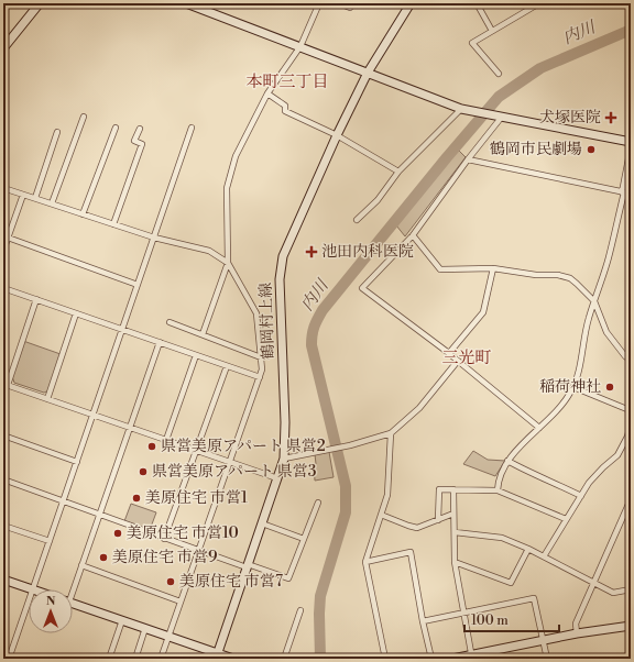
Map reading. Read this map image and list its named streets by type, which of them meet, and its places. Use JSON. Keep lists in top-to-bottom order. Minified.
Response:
{"streets":{"street":["鶴岡村上線"]},"districts":["本町三丁目","三光町"],"water":["内川"],"places":{"health":["犬塚医院","池田内科医院"],"other":["鶴岡市民劇場","稲荷神社","県営美原アパート 県営2","県営美原アパート 県営3","美原住宅 市営1","美原住宅 市営10","美原住宅 市営9","美原住宅 市営7"]},"scale_bar":"100 m","north":"top"}
